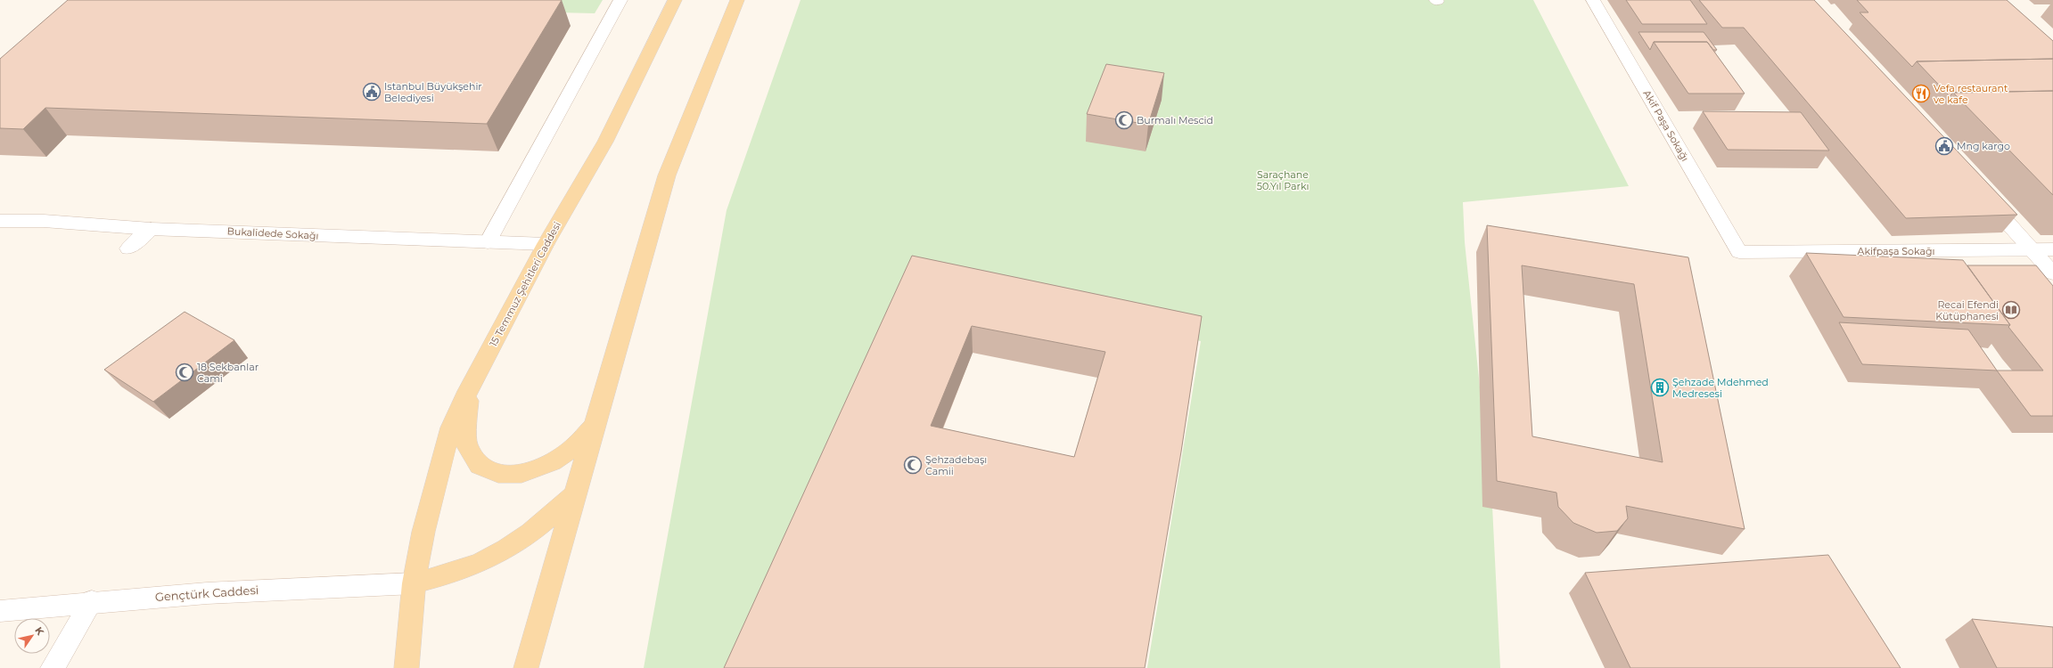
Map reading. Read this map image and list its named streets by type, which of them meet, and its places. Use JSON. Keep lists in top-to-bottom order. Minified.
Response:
{"streets":{"main road":["15 Temmuz Şehitleri Caddesi"],"street":["Akif Paşa Sokağı","Bukalidede Sokağı","Akifpaşa Sokağı","Gençtürk Caddesi"]},"crossings":[["Akif Paşa Sokağı","Akifpaşa Sokağı"],["Bukalidede Sokağı","15 Temmuz Şehitleri Caddesi"],["15 Temmuz Şehitleri Caddesi","Gençtürk Caddesi"]],"parks":["Saraçhane 50.Yıl Parkı"],"places":{"public building":["Istanbul Büyükşehir Belediyesi","Mng kargo"],"restaurant":["Vefa restaurant ve kafe"],"mosque":["Burmalı Mescid","18 Sekbanlar Cami","Şehzadebaşı Camii"],"library":["Recai Efendi Kütüphanesi"],"building":["Şehzade Mdehmed Medresesi"]},"north":"top right"}
